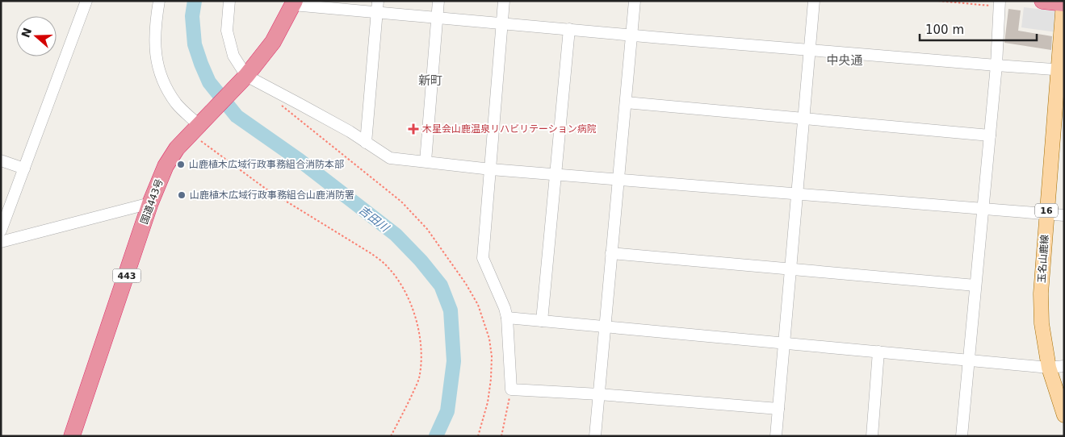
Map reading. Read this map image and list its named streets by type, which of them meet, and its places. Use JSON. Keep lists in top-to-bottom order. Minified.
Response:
{"streets":{"highway":["国道443号","443"],"main road":["16","玉名山鹿線"]},"districts":["中央通","新町"],"water":["吉田川"],"places":{"health":["木星会山鹿温泉リハビリテーション病院"],"other":["山鹿植木広域行政事務組合消防本部","山鹿植木広域行政事務組合山鹿消防署"]},"scale_bar":"100 m","north":"left"}
